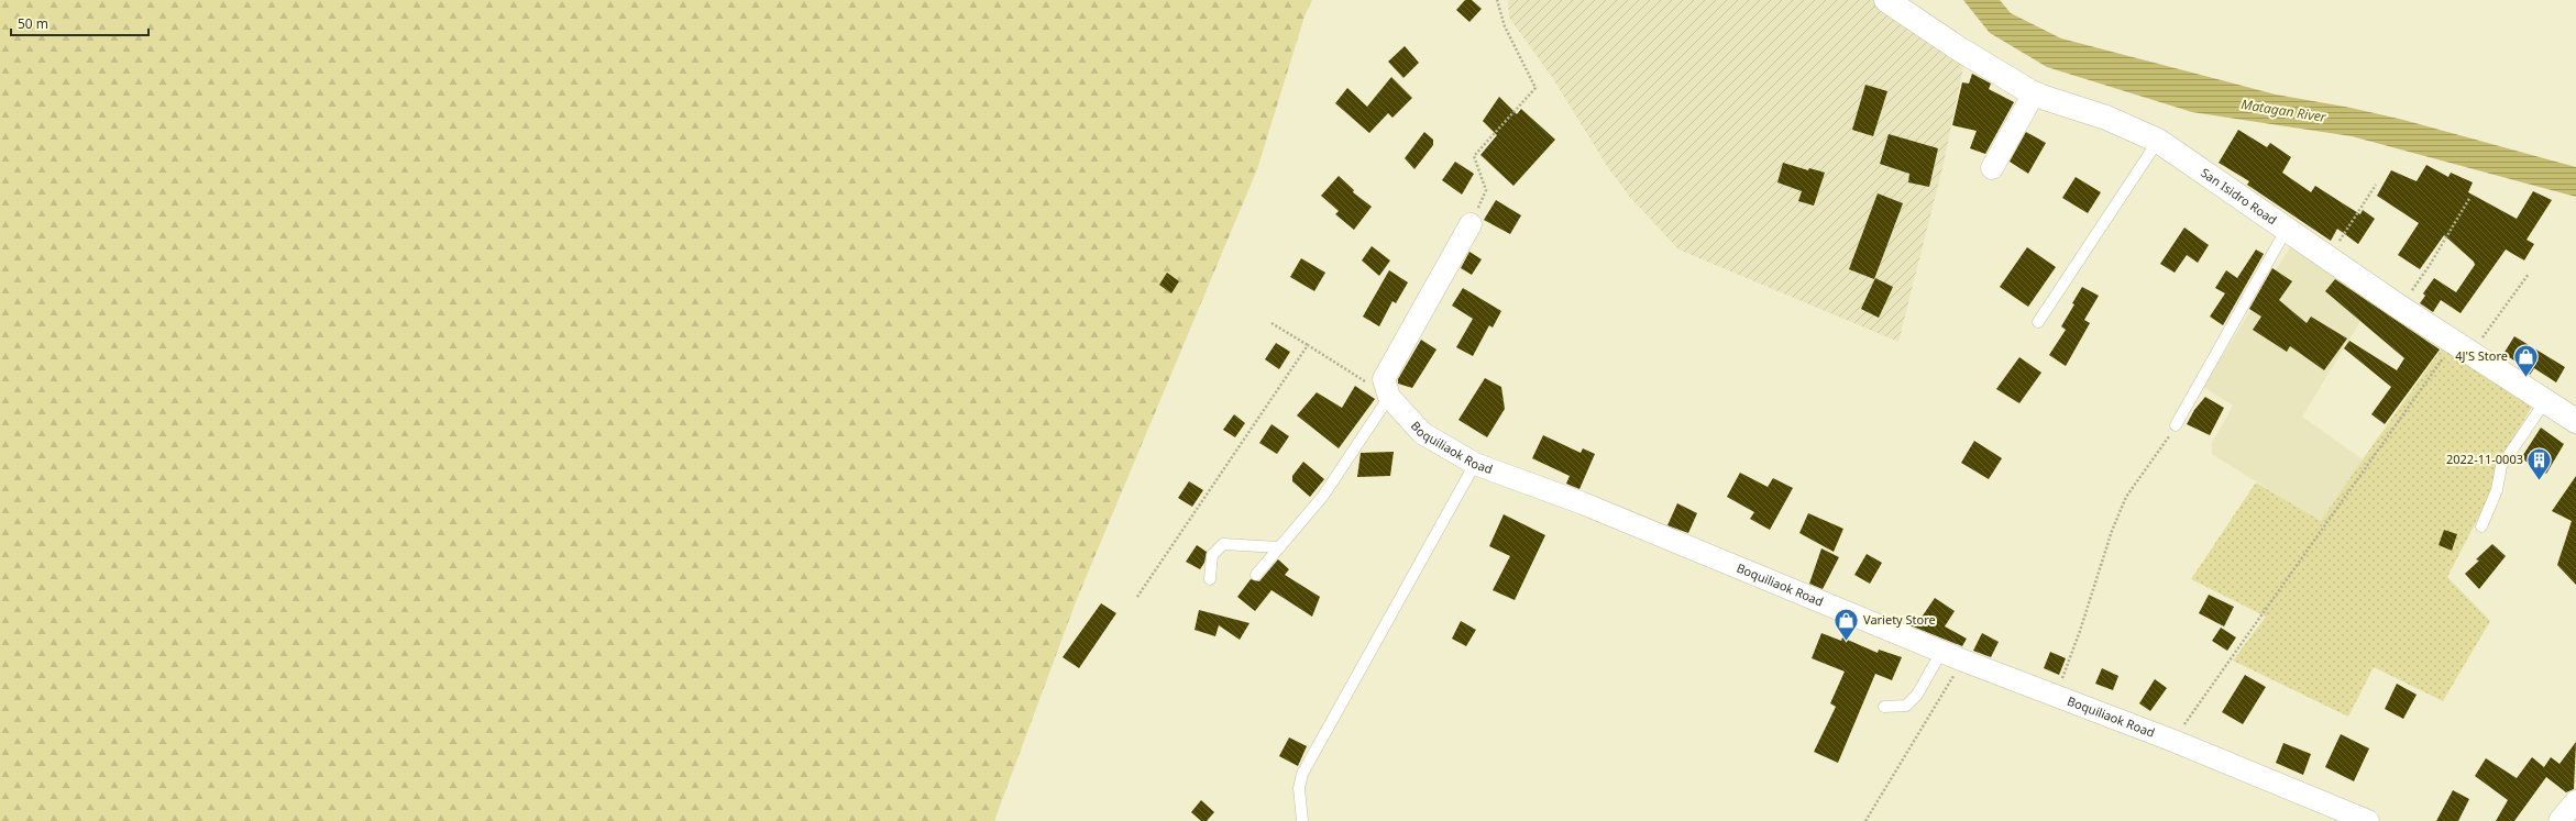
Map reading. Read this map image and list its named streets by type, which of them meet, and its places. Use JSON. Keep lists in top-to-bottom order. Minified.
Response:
{"streets":{"street":["San Isidro Road","Boquiliaok Road"]},"water":["Matagan River"],"places":{"shop":["4J'S Store","Variety Store"],"building":["2022-11-0003"]},"scale_bar":"50 m"}
